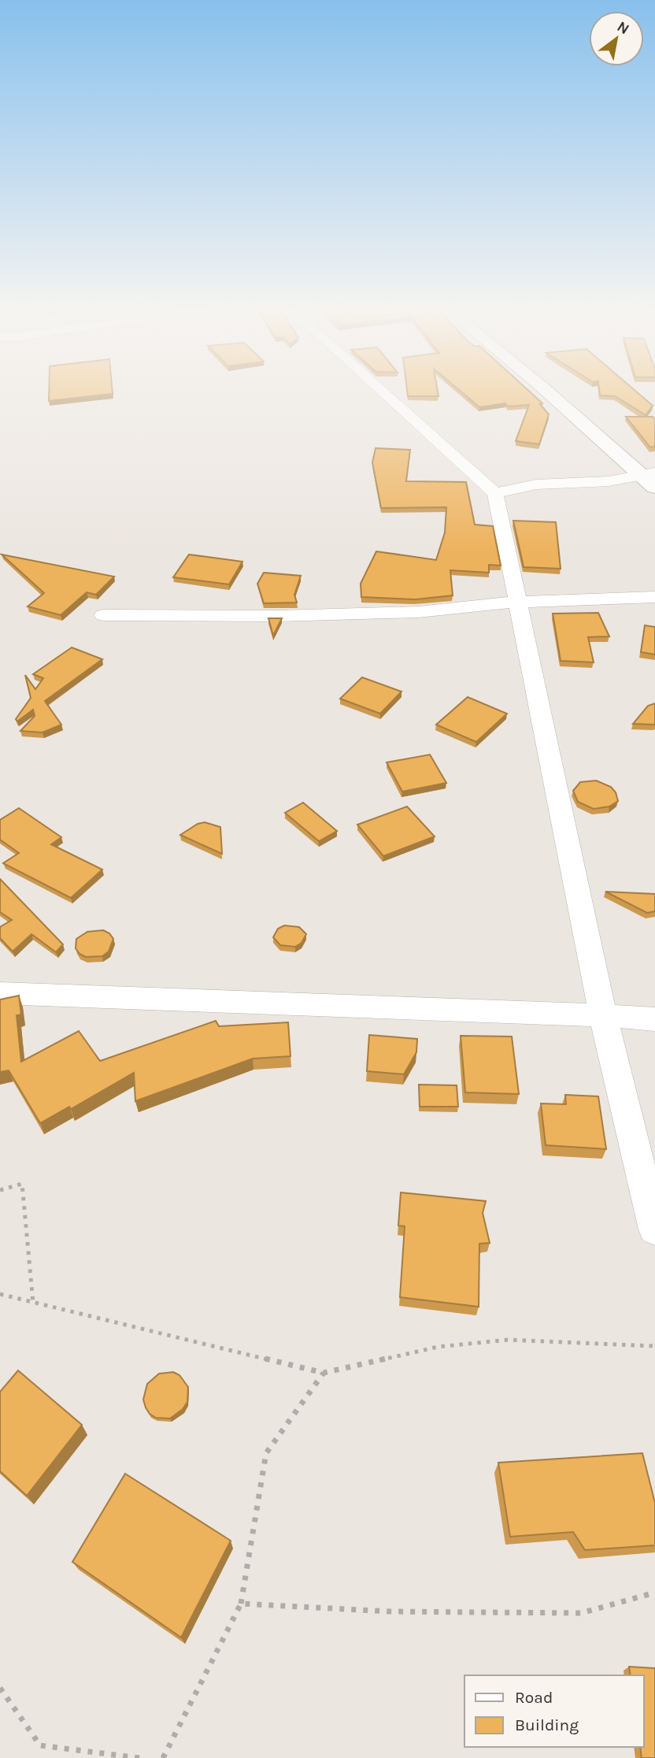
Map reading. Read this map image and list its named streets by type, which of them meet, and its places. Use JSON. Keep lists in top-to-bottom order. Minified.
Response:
{"legend":["Road","Building"],"north":"top right"}
